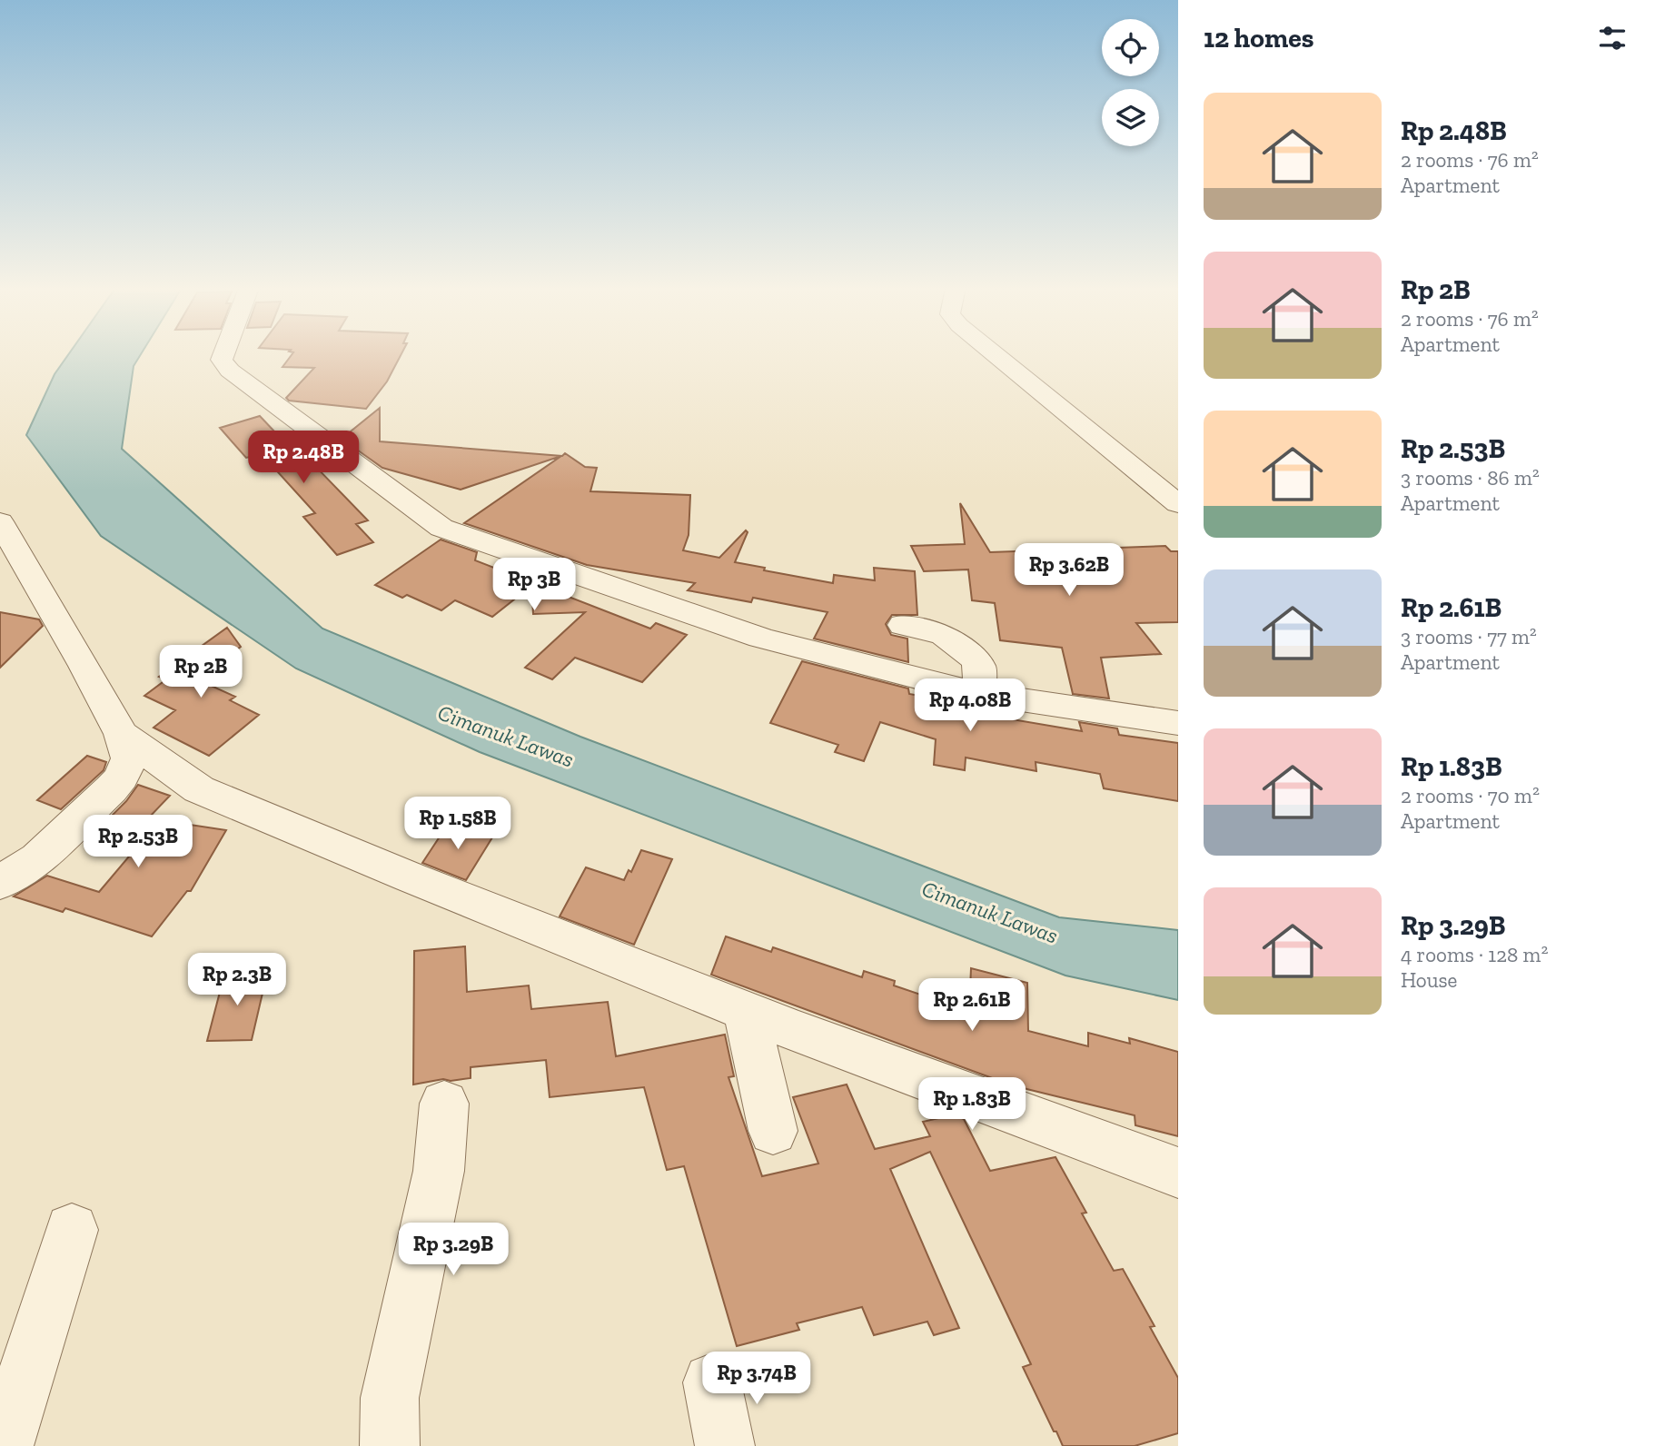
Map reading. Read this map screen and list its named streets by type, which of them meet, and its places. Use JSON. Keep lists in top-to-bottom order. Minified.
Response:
{"water":["Cimanuk Lawas"],"page":{"heading":"12 homes","list":[{"name":"Rp 2.48B","note":"2 rooms · 76 m² · Apartment"},{"name":"Rp 2B","note":"2 rooms · 76 m² · Apartment"},{"name":"Rp 2.53B","note":"3 rooms · 86 m² · Apartment"},{"name":"Rp 2.61B","note":"3 rooms · 77 m² · Apartment"},{"name":"Rp 1.83B","note":"2 rooms · 70 m² · Apartment"},{"name":"Rp 3.29B","note":"4 rooms · 128 m² · House"}],"price":["Rp 2.48B","Rp 3.62B","Rp 3B","Rp 2B","Rp 4.08B","Rp 1.58B","Rp 2.53B","Rp 2.3B","Rp 2.61B","Rp 1.83B","Rp 3.29B","Rp 3.74B"]}}
